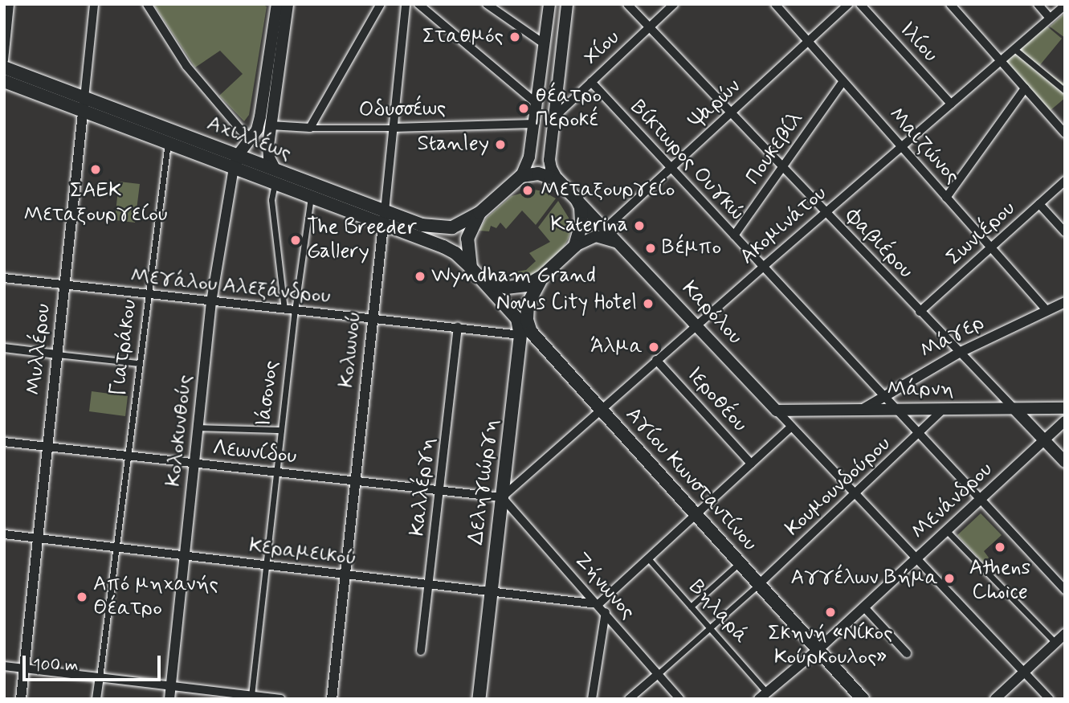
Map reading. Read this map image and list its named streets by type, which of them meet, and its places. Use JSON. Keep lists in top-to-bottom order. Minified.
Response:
{"streets":{"main road":["Αχιλλέως","Καρόλου","Μάρνη","Αγίου Κωνσταντίνου","Δεληγιώργη"],"street":["Ιλίου","Χίου","Ψαρών","Οδυσσέως","Μαιζώνος","Πουκεβίλ","Βίκτωρος Ουγκώ","Ακομινάτου","Σωνιέρου","Φαβιέρου","Μεγάλου Αλεξάνδρου","Μάγερ","Γιατράκου","Μυλλέρου","Κολωνού","Ιάσονος","Ιεροθέου","Κολοκυνθούς","Λεωνίδου","Καλλέργη","Κουμουνδούρου","Μενάνδρου","Κεραμεικού","Ζήνωνος","Βηλαρά"]},"crossings":[["Ιλίου","Ακομινάτου"],["Χίου","Βίκτωρος Ουγκώ"],["Χίου","Φαβιέρου"],["Ψαρών","Μαιζώνος"],["Ψαρών","Βίκτωρος Ουγκώ"],["Ψαρών","Φαβιέρου"],["Ψαρών","Καρόλου"],["Οδυσσέως","Κολωνού"],["Αχιλλέως","Καρόλου"],["Αχιλλέως","Γιατράκου"],["Αχιλλέως","Μυλλέρου"],["Αχιλλέως","Κολωνού"],["Αχιλλέως","Ιάσονος"],["Αχιλλέως","Κολοκυνθούς"],["Αχιλλέως","Αγίου Κωνσταντίνου"],["Μαιζώνος","Πουκεβίλ"],["Μαιζώνος","Ακομινάτου"],["Μαιζώνος","Σωνιέρου"],["Μαιζώνος","Μάγερ"],["Πουκεβίλ","Βίκτωρος Ουγκώ"],["Πουκεβίλ","Φαβιέρου"],["Βίκτωρος Ουγκώ","Ακομινάτου"],["Βίκτωρος Ουγκώ","Μάγερ"],["Βίκτωρος Ουγκώ","Μάρνη"],["Βίκτωρος Ουγκώ","Κουμουνδούρου"],["Βίκτωρος Ουγκώ","Μενάνδρου"],["Ακομινάτου","Φαβιέρου"],["Ακομινάτου","Καρόλου"],["Ακομινάτου","Ιεροθέου"],["Ακομινάτου","Λεωνίδου"],["Ακομινάτου","Αγίου Κωνσταντίνου"],["Ακομινάτου","Δεληγιώργη"],["Ακομινάτου","Ζήνωνος"],["Σωνιέρου","Φαβιέρου"],["Φαβιέρου","Μάγερ"],["Φαβιέρου","Μάρνη"],["Μεγάλου Αλεξάνδρου","Γιατράκου"],["Μεγάλου Αλεξάνδρου","Μυλλέρου"],["Μεγάλου Αλεξάνδρου","Κολωνού"],["Μεγάλου Αλεξάνδρου","Ιάσονος"],["Μεγάλου Αλεξάνδρου","Κολοκυνθούς"],["Μεγάλου Αλεξάνδρου","Δεληγιώργη"],["Μεγάλου Αλεξάνδρου","Καλλέργη"],["Καρόλου","Μάρνη"],["Καρόλου","Αγίου Κωνσταντίνου"],["Μάγερ","Μάρνη"],["Γιατράκου","Λεωνίδου"],["Γιατράκου","Κεραμεικού"],["Μυλλέρου","Λεωνίδου"],["Μυλλέρου","Κεραμεικού"],["Κολωνού","Λεωνίδου"],["Κολωνού","Κεραμεικού"],["Μάρνη","Κουμουνδούρου"],["Ιάσονος","Λεωνίδου"],["Ιάσονος","Κεραμεικού"],["Κολοκυνθούς","Λεωνίδου"],["Κολοκυνθούς","Κεραμεικού"],["Λεωνίδου","Δεληγιώργη"],["Λεωνίδου","Καλλέργη"],["Λεωνίδου","Ζήνωνος"],["Αγίου Κωνσταντίνου","Κουμουνδούρου"],["Αγίου Κωνσταντίνου","Μενάνδρου"],["Δεληγιώργη","Κεραμεικού"],["Δεληγιώργη","Ζήνωνος"],["Καλλέργη","Κεραμεικού"],["Κουμουνδούρου","Ζήνωνος"],["Κουμουνδούρου","Βηλαρά"],["Μενάνδρου","Βηλαρά"],["Κεραμεικού","Ζήνωνος"]],"places":["Σταθμός","θέατρο Περοκέ","Stanley","ΣΑΕΚ Μεταξουργείου","Μεταξουργείο","Katerina","The Breeder Gallery","Βέμπο","Wyndham Grand","Novus City Hotel","Άλμα","Athens Choice","Αγγέλων Βήμα","Από μηχανής Θέατρο","Σκηνή «Νίκος Κούρκουλος»"],"scale_bar":"100 m"}
